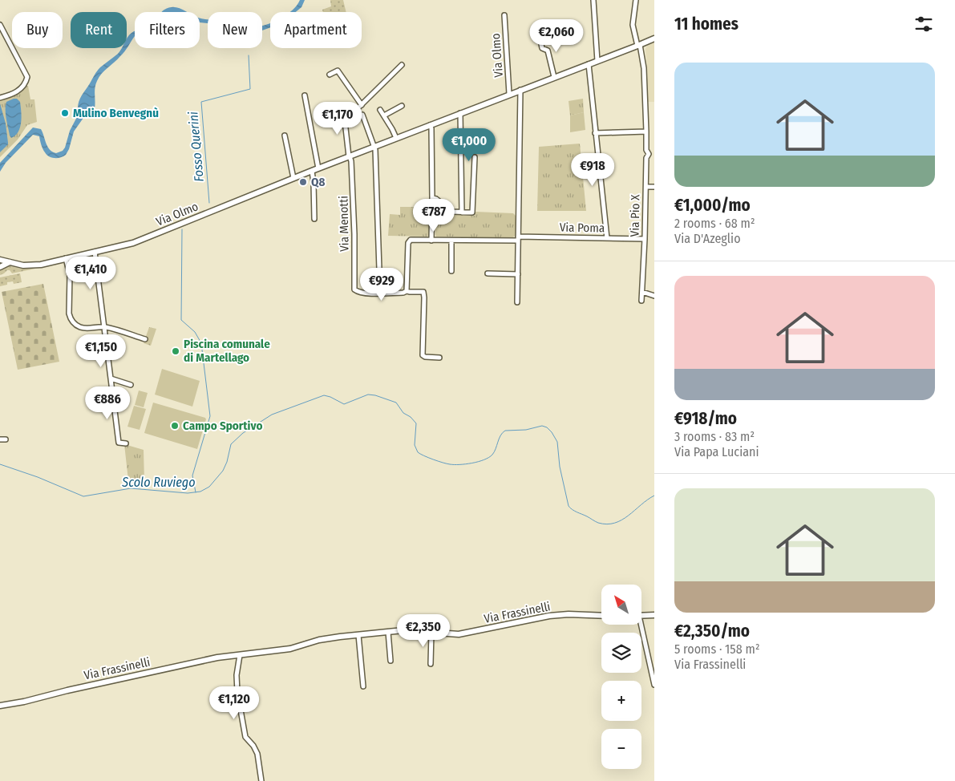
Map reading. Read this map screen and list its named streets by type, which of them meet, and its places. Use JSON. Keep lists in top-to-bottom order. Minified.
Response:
{"streets":{"street":["Via Olmo","Via Pio X","Via Menotti","Via Poma","Via Frassinelli"]},"crossings":[["Via Olmo","Via Pio X"],["Via Olmo","Via Menotti"],["Via Pio X","Via Poma"]],"water":["Fosso Querini","Scolo Ruviego"],"places":["Mulino Benvegnù","Q8","Piscina comunale di Martellago","Campo Sportivo"],"north":"top left","page":{"heading":"11 homes","chip":["Buy","Rent","Filters","New","Apartment"],"price":["€2,060","€1,170","€1,000","€918","€787","€1,410","€929","€1,150","€886","€2,350","€1,120"],"list":[{"name":"€1,000/mo","note":"2 rooms · 68 m² · Via D'Azeglio"},{"name":"€918/mo","note":"3 rooms · 83 m² · Via Papa Luciani"},{"name":"€2,350/mo","note":"5 rooms · 158 m² · Via Frassinelli"}],"map_buttons":["+","−"]}}
